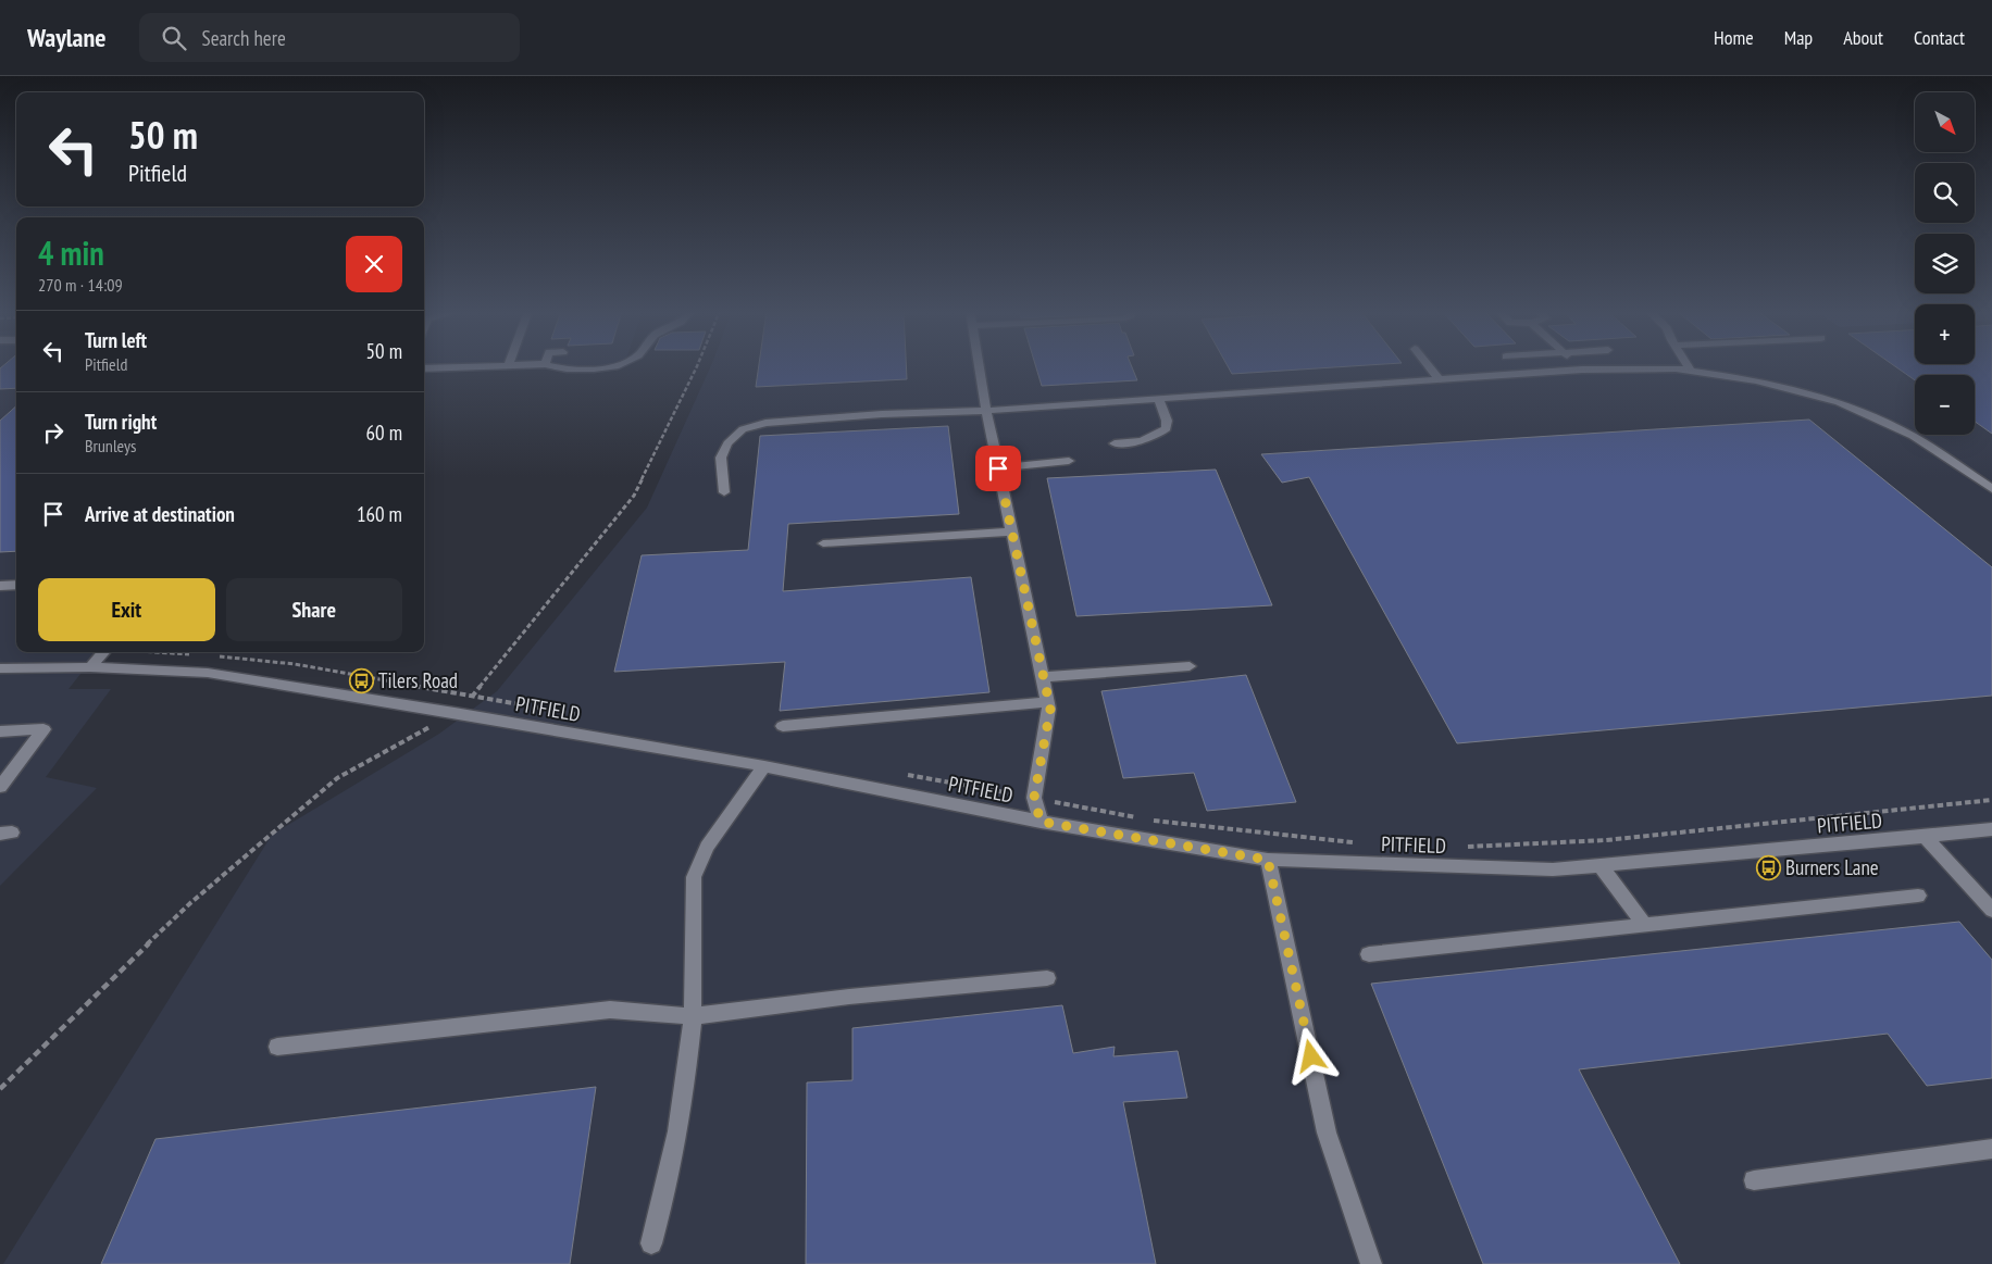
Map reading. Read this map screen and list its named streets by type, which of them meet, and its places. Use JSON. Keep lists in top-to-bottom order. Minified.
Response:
{"streets":{"street":["PITFIELD"]},"places":{"bus stop":["Tilers Road","Burners Lane"]},"north":"bottom right","page":{"header":"Waylane","search":"Search here","nav":["Home","Map","About","Contact"],"map_buttons":["+","−"],"turn":["50 m","Pitfield"],"heading":["4 min","270 m · 14:09"],"list":[{"name":"Turn left","note":"Pitfield","value":"50 m"},{"name":"Turn right","note":"Brunleys","value":"60 m"},{"name":"Arrive at destination","value":"160 m"}],"buttons":["Exit","Share"]}}
